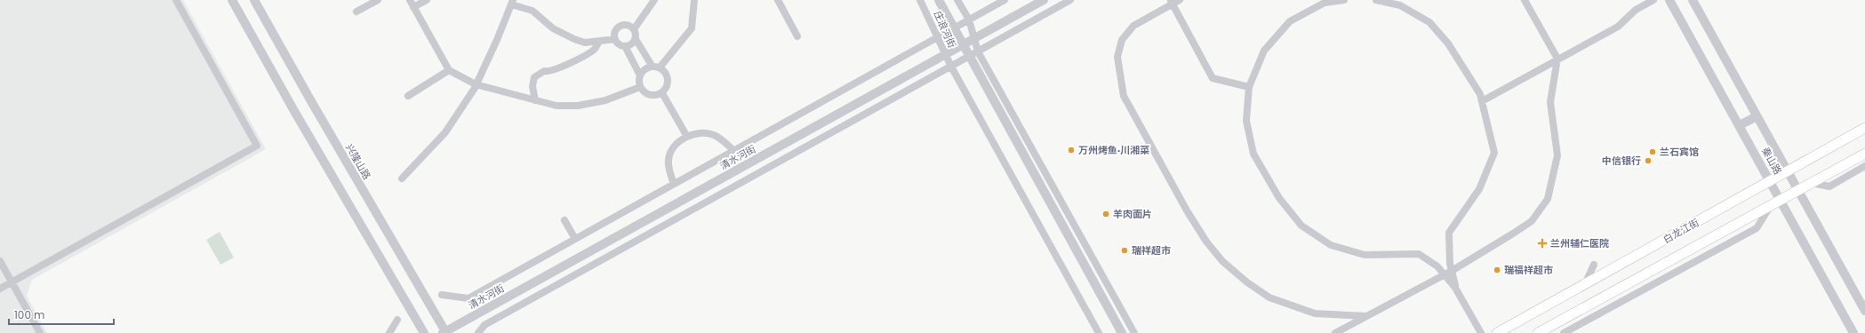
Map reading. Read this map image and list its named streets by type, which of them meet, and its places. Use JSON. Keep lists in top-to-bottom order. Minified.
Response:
{"streets":{"main road":["白龙江街"],"street":["庄浪河街","清水河街","秦山路","兴隆山路"]},"crossings":[["庄浪河街","清水河街"],["清水河街","兴隆山路"],["秦山路","白龙江街"]],"places":{"other":["万州烤鱼·川湘菜","兰石宾馆","中信银行","羊肉面片","瑞祥超市","瑞福祥超市"],"health":["兰州辅仁医院"]},"scale_bar":"100 m"}
